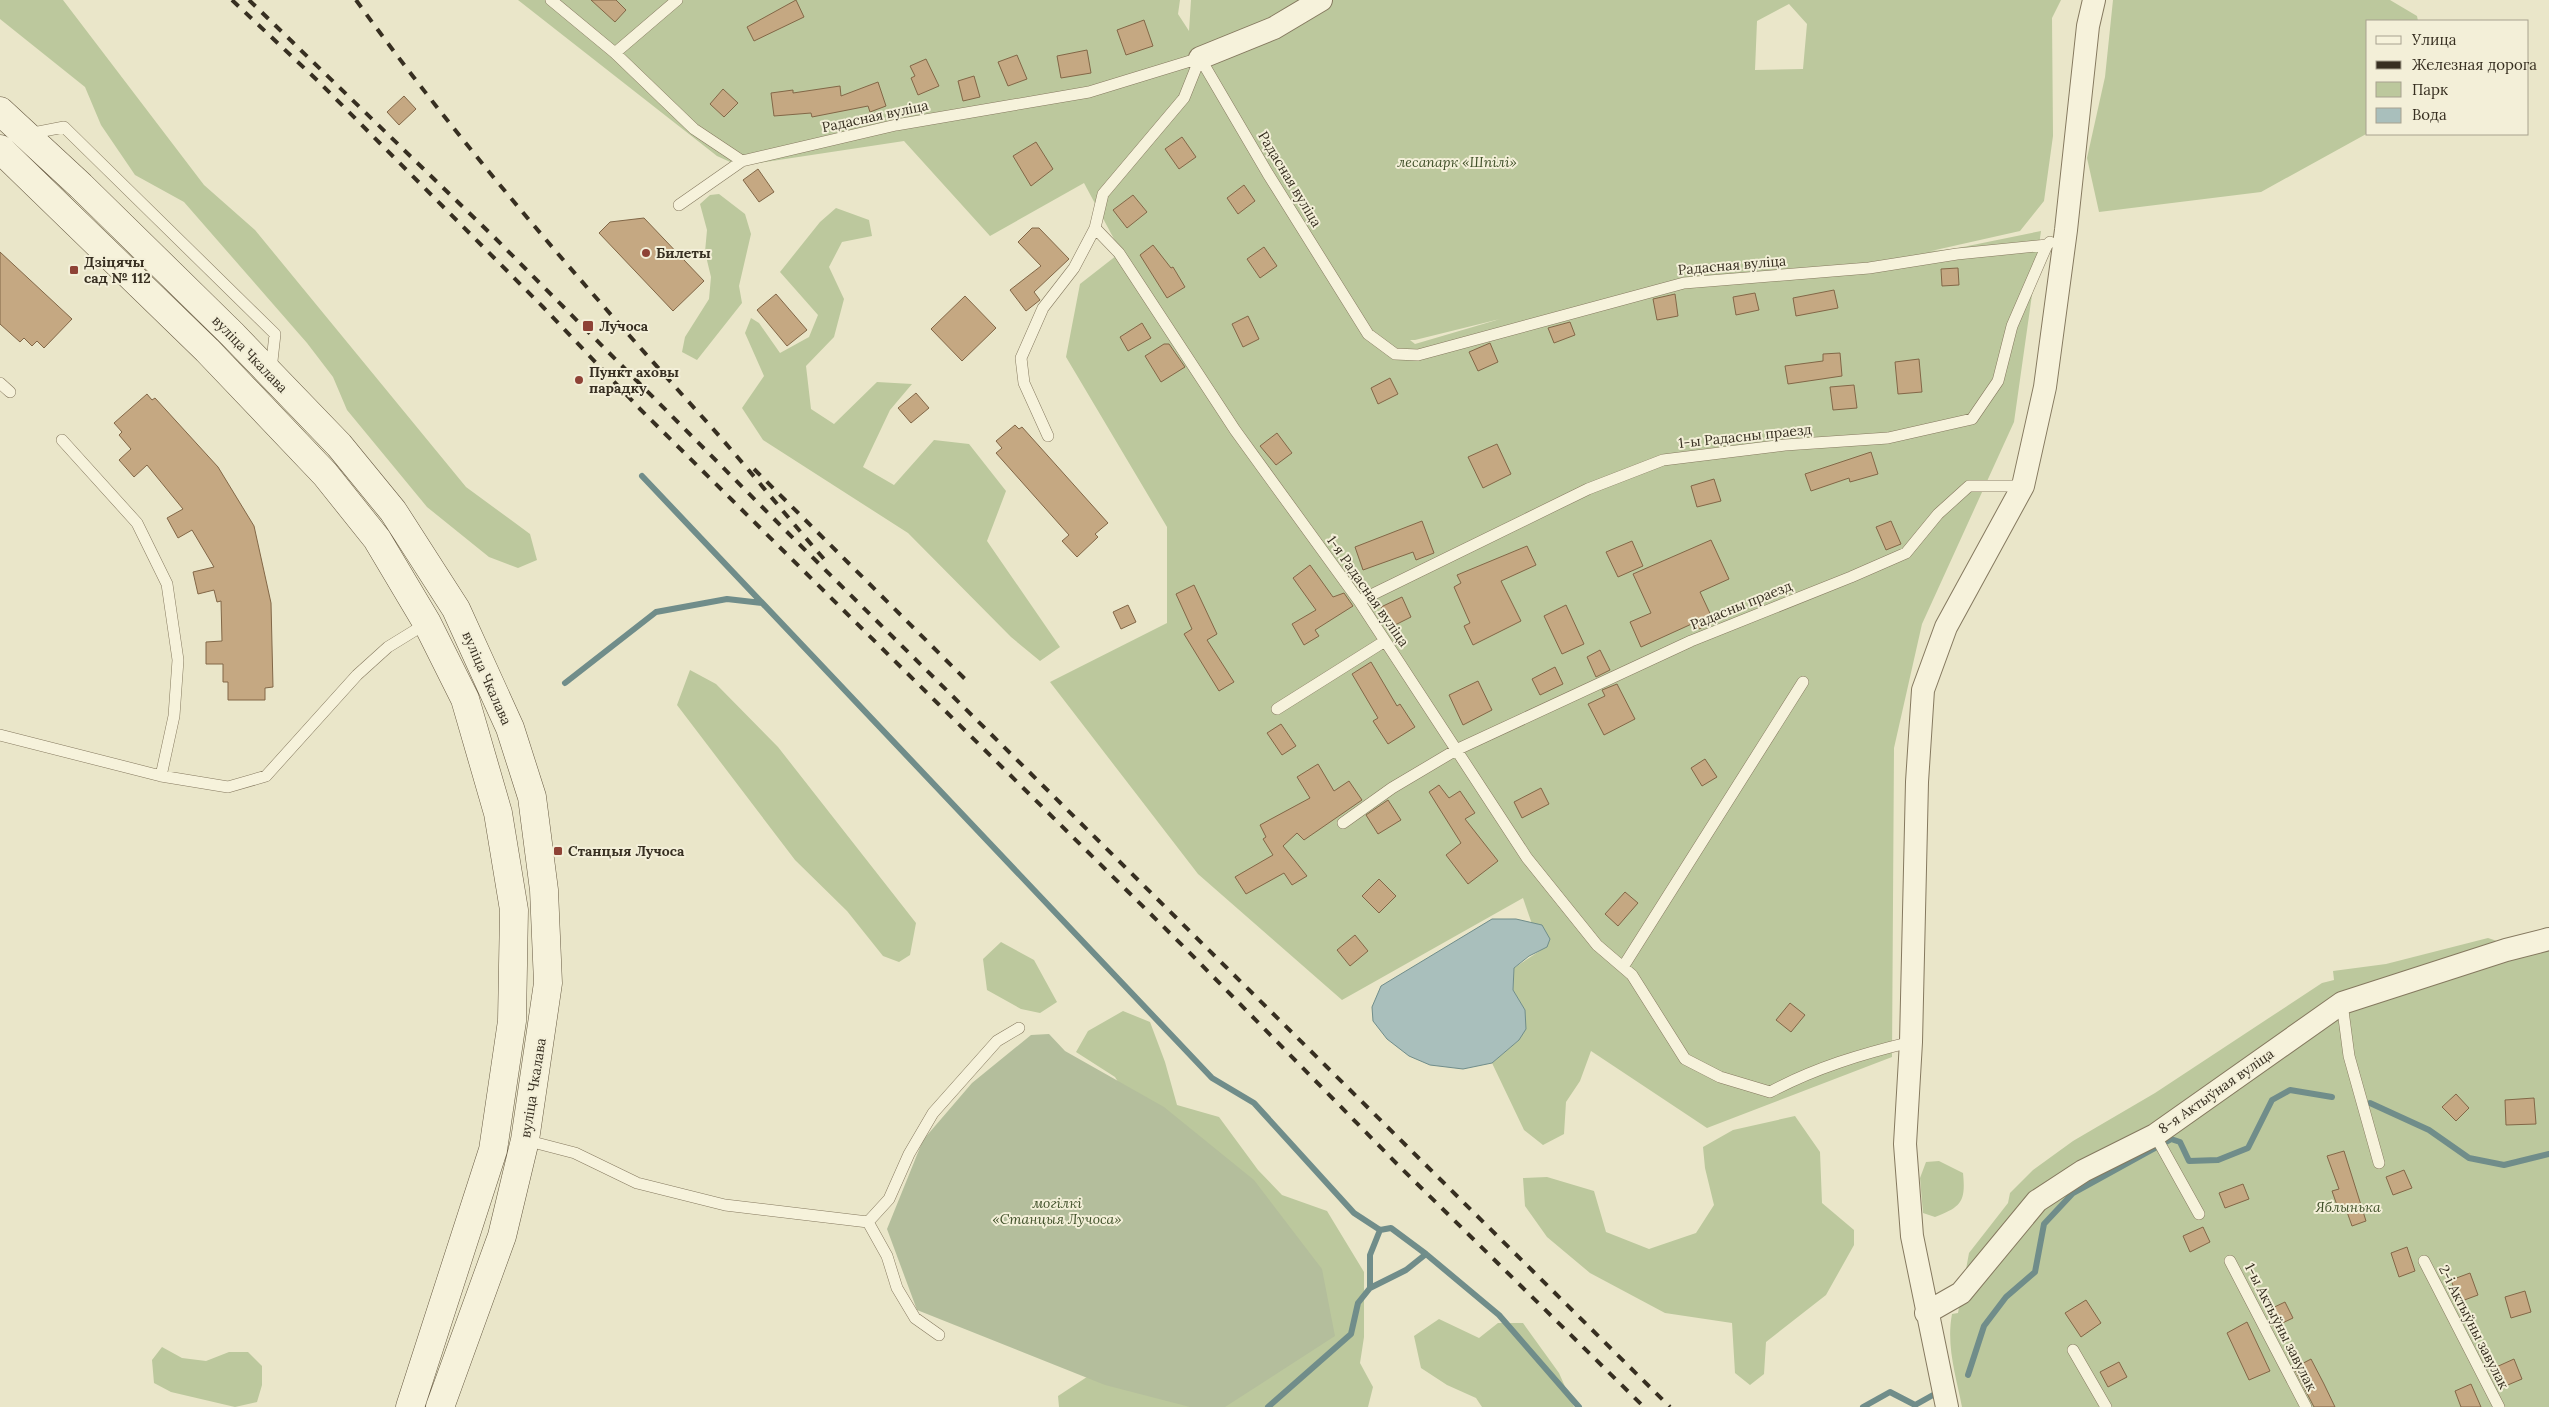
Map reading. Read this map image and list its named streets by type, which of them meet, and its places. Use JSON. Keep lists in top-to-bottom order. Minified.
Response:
{"streets":{"main road":["вуліца Чкалава"],"street":["8-я Актыўная вуліца"],"lane":["Радасная вуліца","1-ы Радасны праезд","1-я Радасная вуліца","Радасны праезд","1-ы Актыўны завулак","2-і Актыўны завулак"]},"crossings":[["Радасная вуліца","1-ы Радасны праезд"],["1-ы Радасны праезд","1-я Радасная вуліца"],["1-я Радасная вуліца","Радасны праезд"]],"parks":["лесапарк «Шпілі»","могілкі «Станцыя Лучоса»","Яблынька"],"places":{"other":["Билеты","Пункт аховы парадку"],"transit":["Дзіцячы сад № 112","Лучоса","Станцыя Лучоса"]},"legend":["Улица","Железная дорога","Парк","Вода"]}
